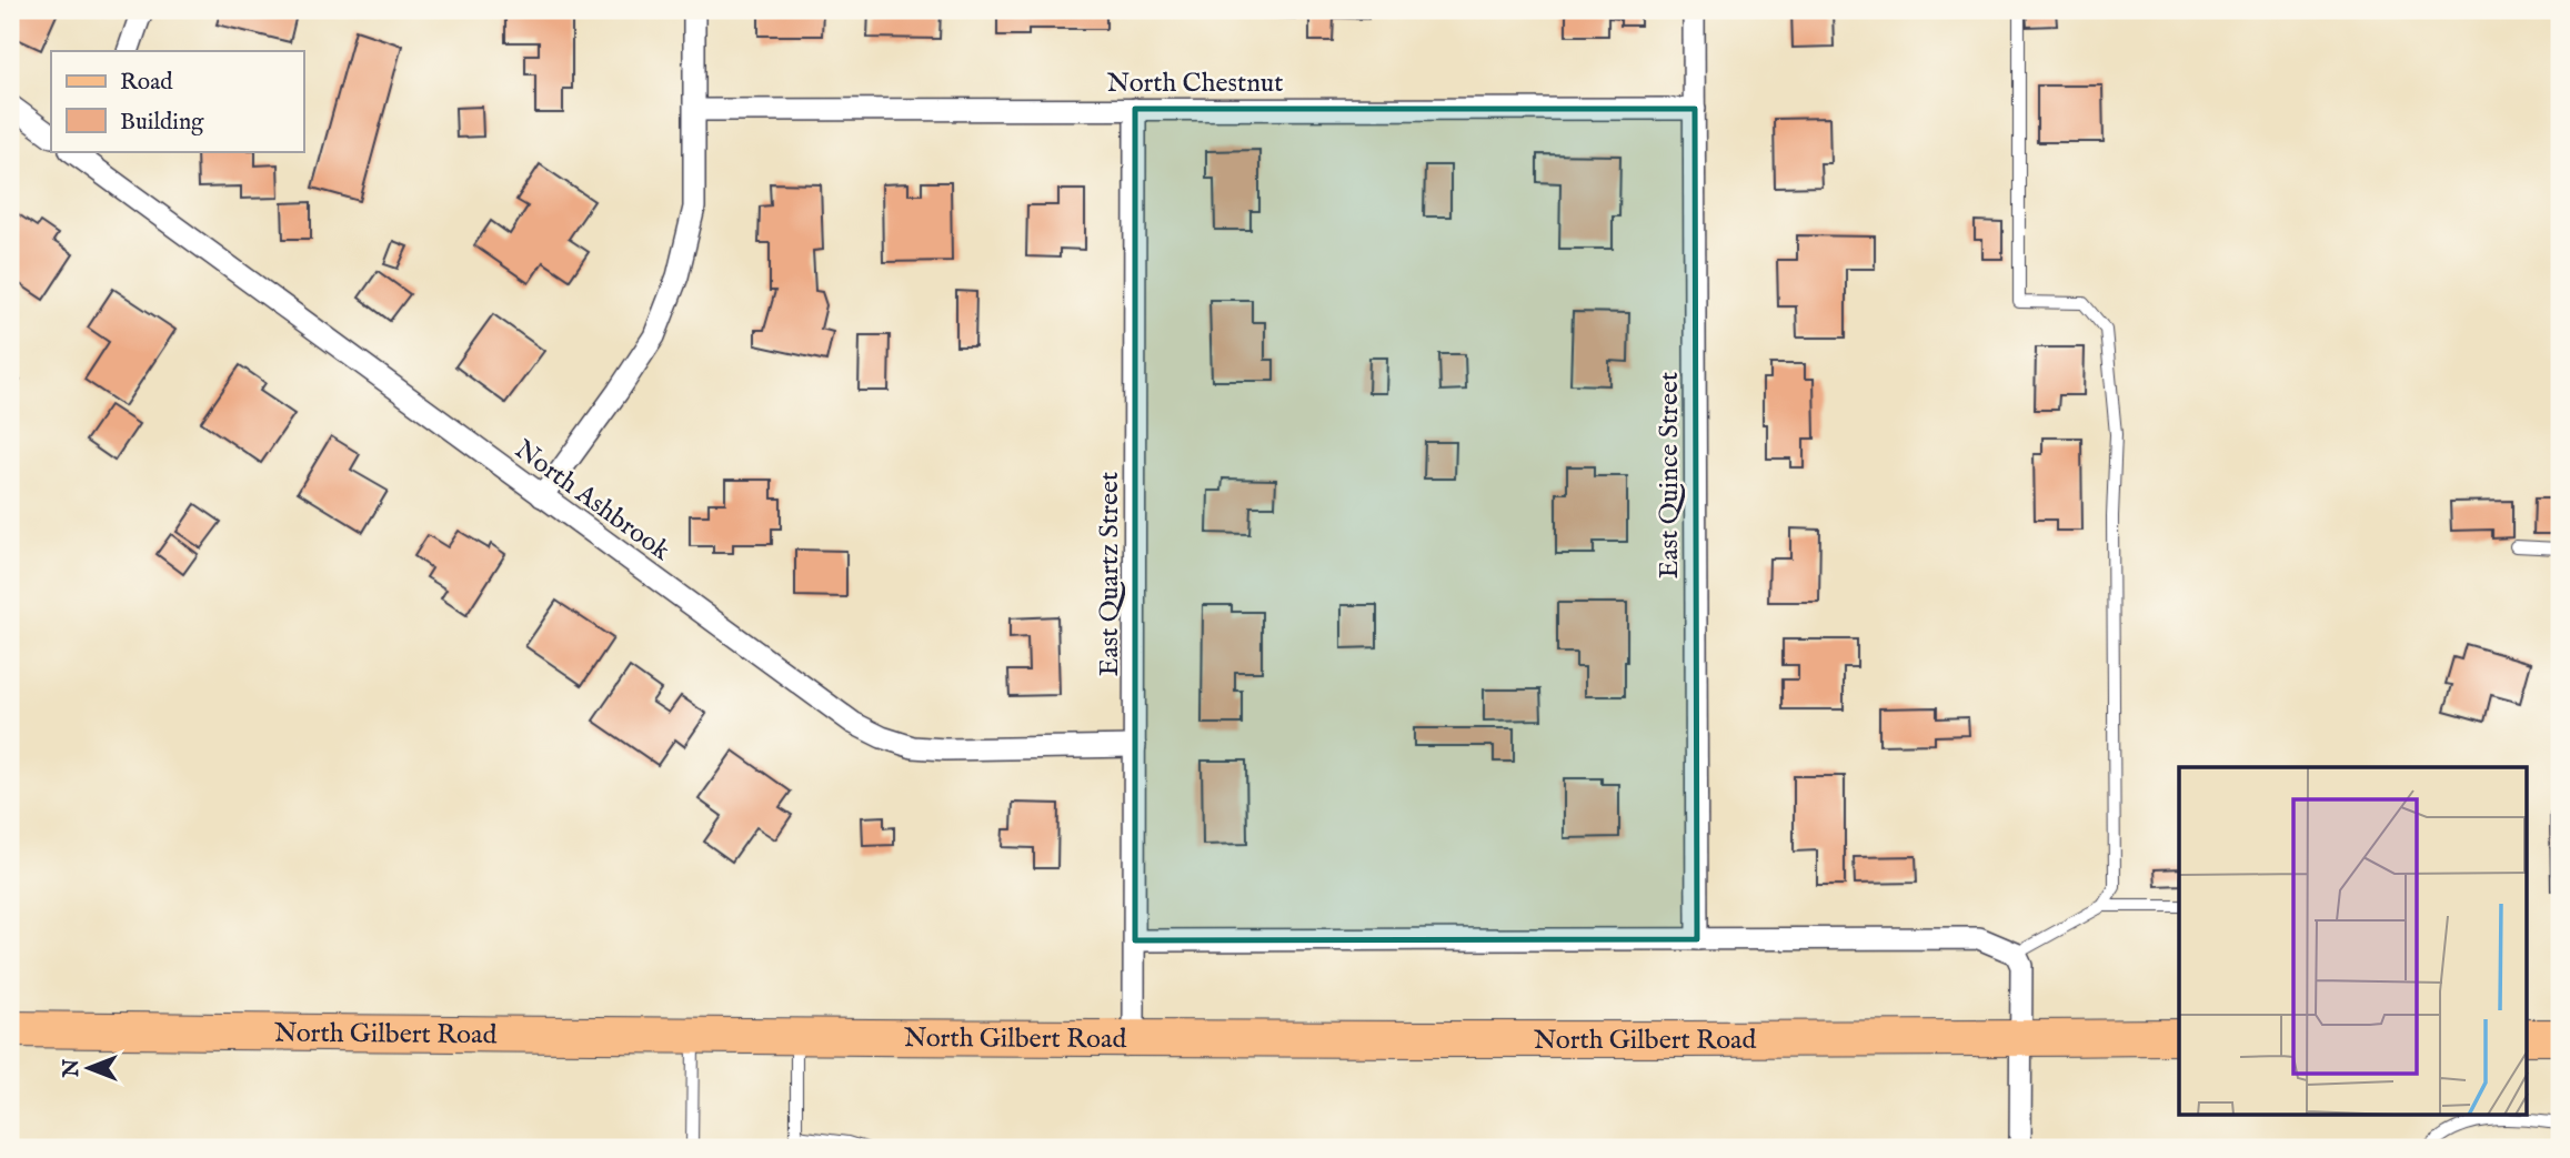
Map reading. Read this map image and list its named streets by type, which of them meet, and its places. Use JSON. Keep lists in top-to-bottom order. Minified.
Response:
{"streets":{"main road":["North Gilbert Road"],"street":["North Chestnut","East Quince Street","North Ashbrook","East Quartz Street"]},"crossings":[["North Chestnut","East Quince Street"],["North Chestnut","East Quartz Street"],["North Ashbrook","East Quartz Street"],["East Quartz Street","North Gilbert Road"]],"legend":["Road","Building"],"north":"left"}
